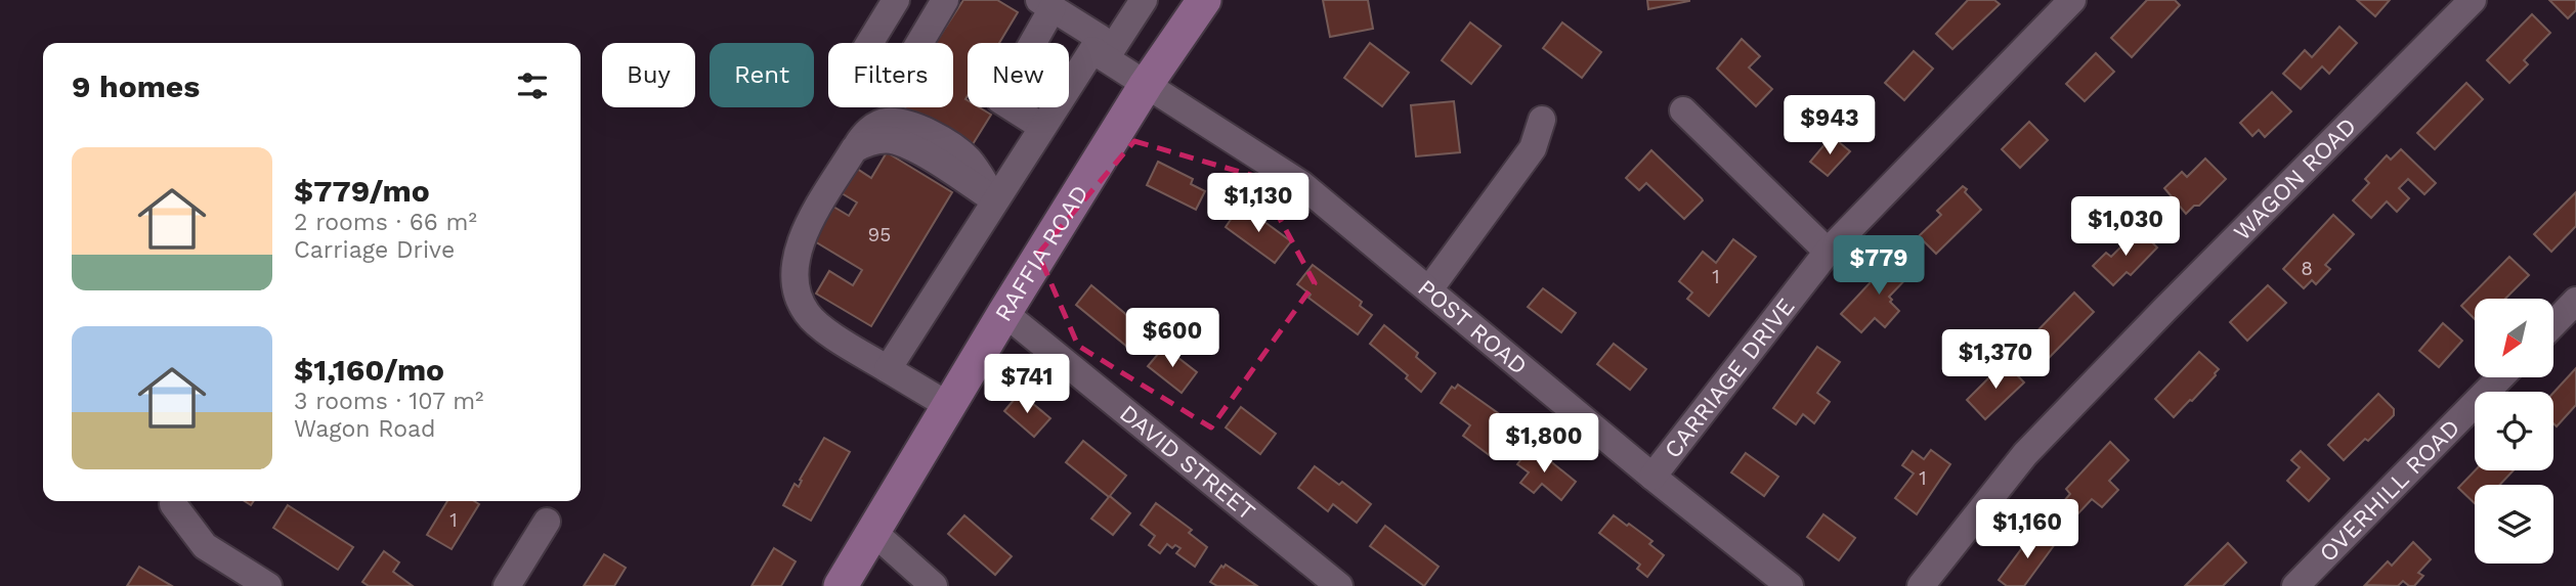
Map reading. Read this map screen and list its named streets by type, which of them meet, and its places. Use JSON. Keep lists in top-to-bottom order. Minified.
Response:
{"streets":{"main road":["RAFFIA ROAD"],"street":["WAGON ROAD","POST ROAD","CARRIAGE DRIVE","DAVID STREET","OVERHILL ROAD"]},"crossings":[["RAFFIA ROAD","POST ROAD"],["RAFFIA ROAD","DAVID STREET"],["POST ROAD","CARRIAGE DRIVE"]],"house_numbers":["95","8","1","1","1"],"north":"bottom left","page":{"chip":["Buy","Rent","Filters","New"],"heading":"9 homes","price":["$943","$1,130","$1,030","$779","$600","$1,370","$741","$1,800","$1,160"],"list":[{"name":"$779/mo","note":"2 rooms · 66 m² · Carriage Drive"},{"name":"$1,160/mo","note":"3 rooms · 107 m² · Wagon Road"}]}}
